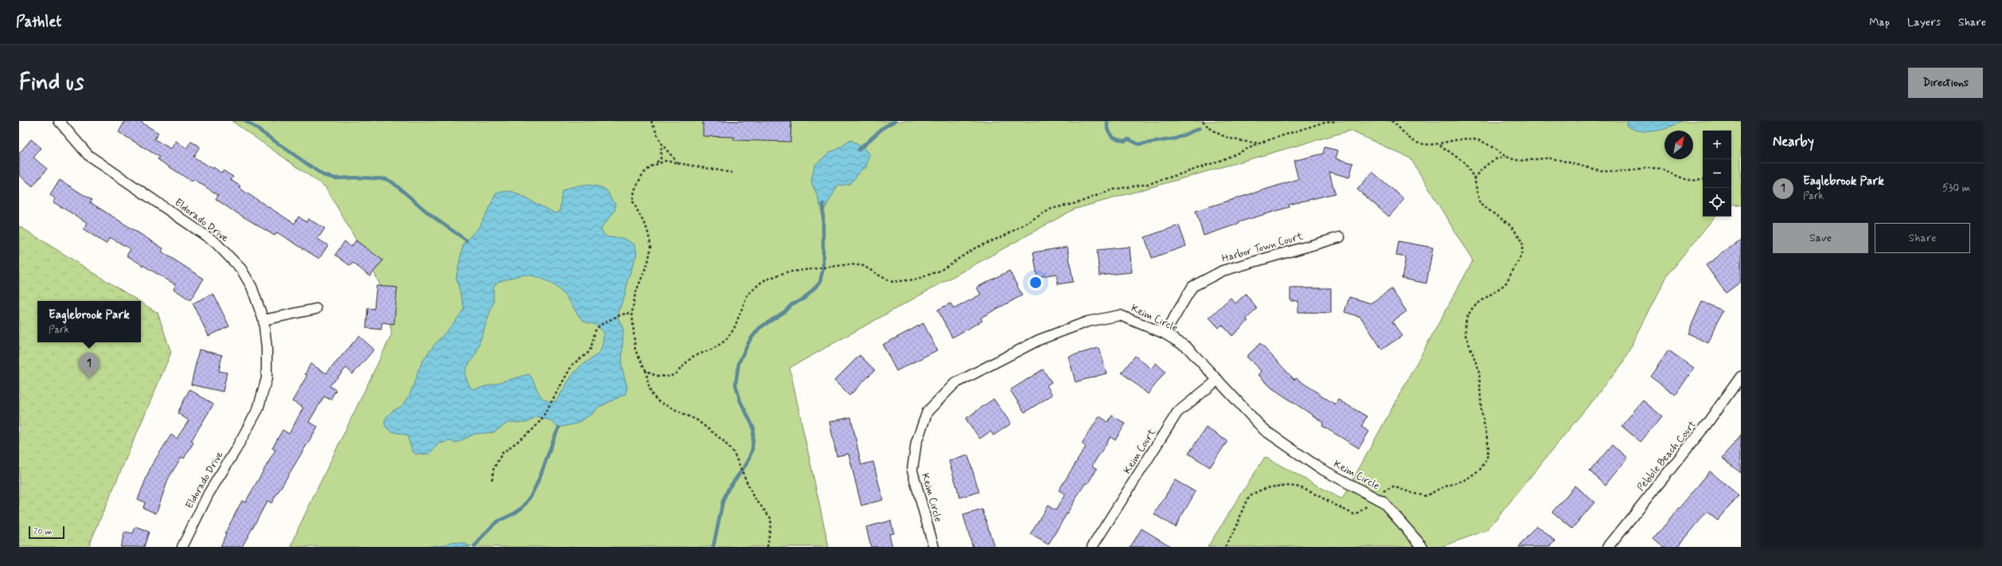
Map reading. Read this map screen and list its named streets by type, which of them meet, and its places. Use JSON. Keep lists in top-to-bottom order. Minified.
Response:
{"streets":{"street":["Eldorado Drive","Harbor Town Court","Keim Circle","Keim Court","Pebble Beach Court"]},"crossings":[["Harbor Town Court","Keim Circle"],["Keim Circle","Keim Court"]],"scale_bar":"20 m","north":"top right","page":{"header":"Pathlet","nav":["Map","Layers","Share"],"buttons":["Directions",["Save","Share"]],"title":"Find us","heading":"Nearby","map_buttons":["+","−"],"list":[{"mark":"1","name":"Eaglebrook Park","note":"Park","value":"530 m"}],"popup":["Eaglebrook Park","Park"],"pins":"1","scale":"20 m"}}
